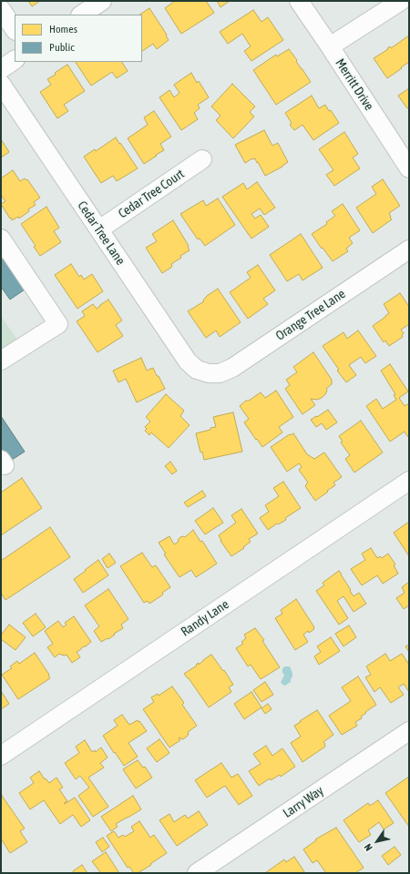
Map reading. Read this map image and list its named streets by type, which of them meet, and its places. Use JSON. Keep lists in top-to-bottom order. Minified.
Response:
{"streets":{"street":["Merritt Drive","Cedar Tree Court","Cedar Tree Lane","Orange Tree Lane","Randy Lane","Larry Way"]},"crossings":[["Cedar Tree Court","Cedar Tree Lane"],["Cedar Tree Lane","Orange Tree Lane"]],"legend":["Homes","Public"],"north":"bottom left"}
